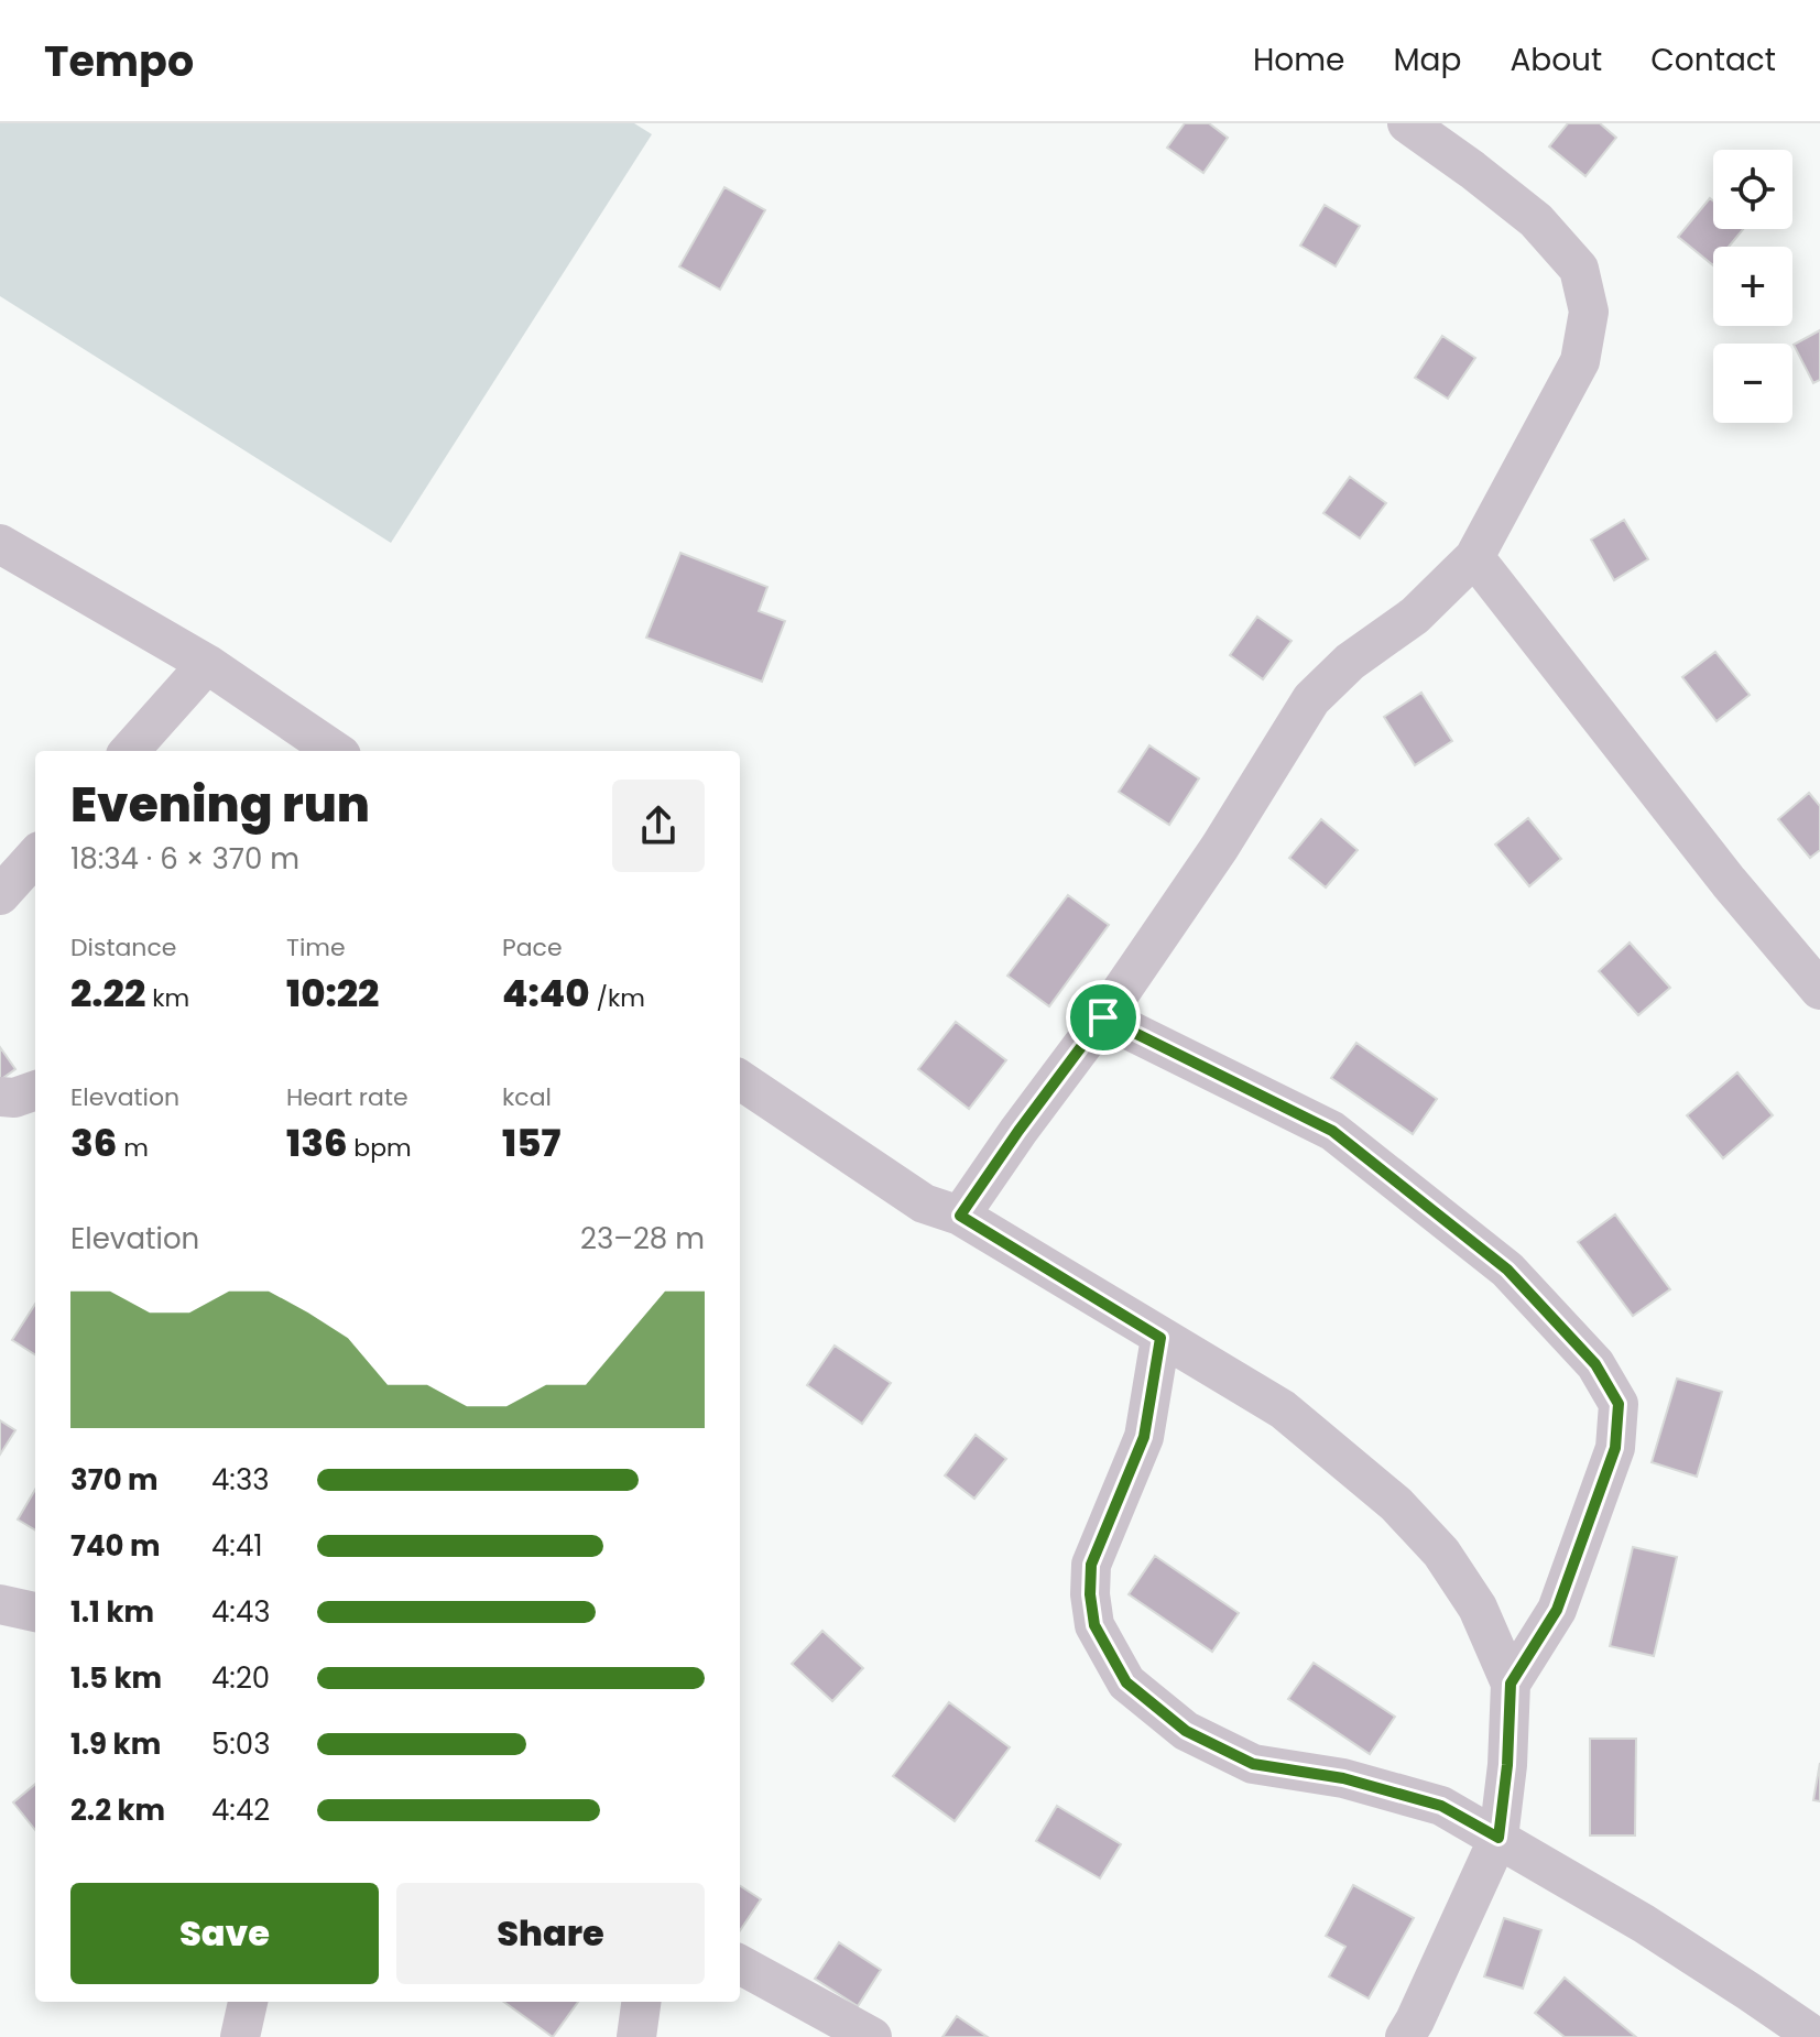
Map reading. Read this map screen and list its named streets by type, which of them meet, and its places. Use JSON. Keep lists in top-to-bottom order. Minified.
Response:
{"page":{"header":"Tempo","nav":["Home","Map","About","Contact"],"map_buttons":["+","−"],"heading":["Evening run","18:34 · 6 × 370 m"],"stats":[["Distance","2.22 km"],["Time","10:22"],["Pace","4:40 /km"],["Elevation","36 m"],["Heart rate","136 bpm"],["kcal","157"]],"chart":["Elevation","23–28 m"],"list":[{"name":"370 m","note":"4:33"},{"name":"740 m","note":"4:41"},{"name":"1.1 km","note":"4:43"},{"name":"1.5 km","note":"4:20"},{"name":"1.9 km","note":"5:03"},{"name":"2.2 km","note":"4:42"}],"buttons":["Save","Share"]}}
